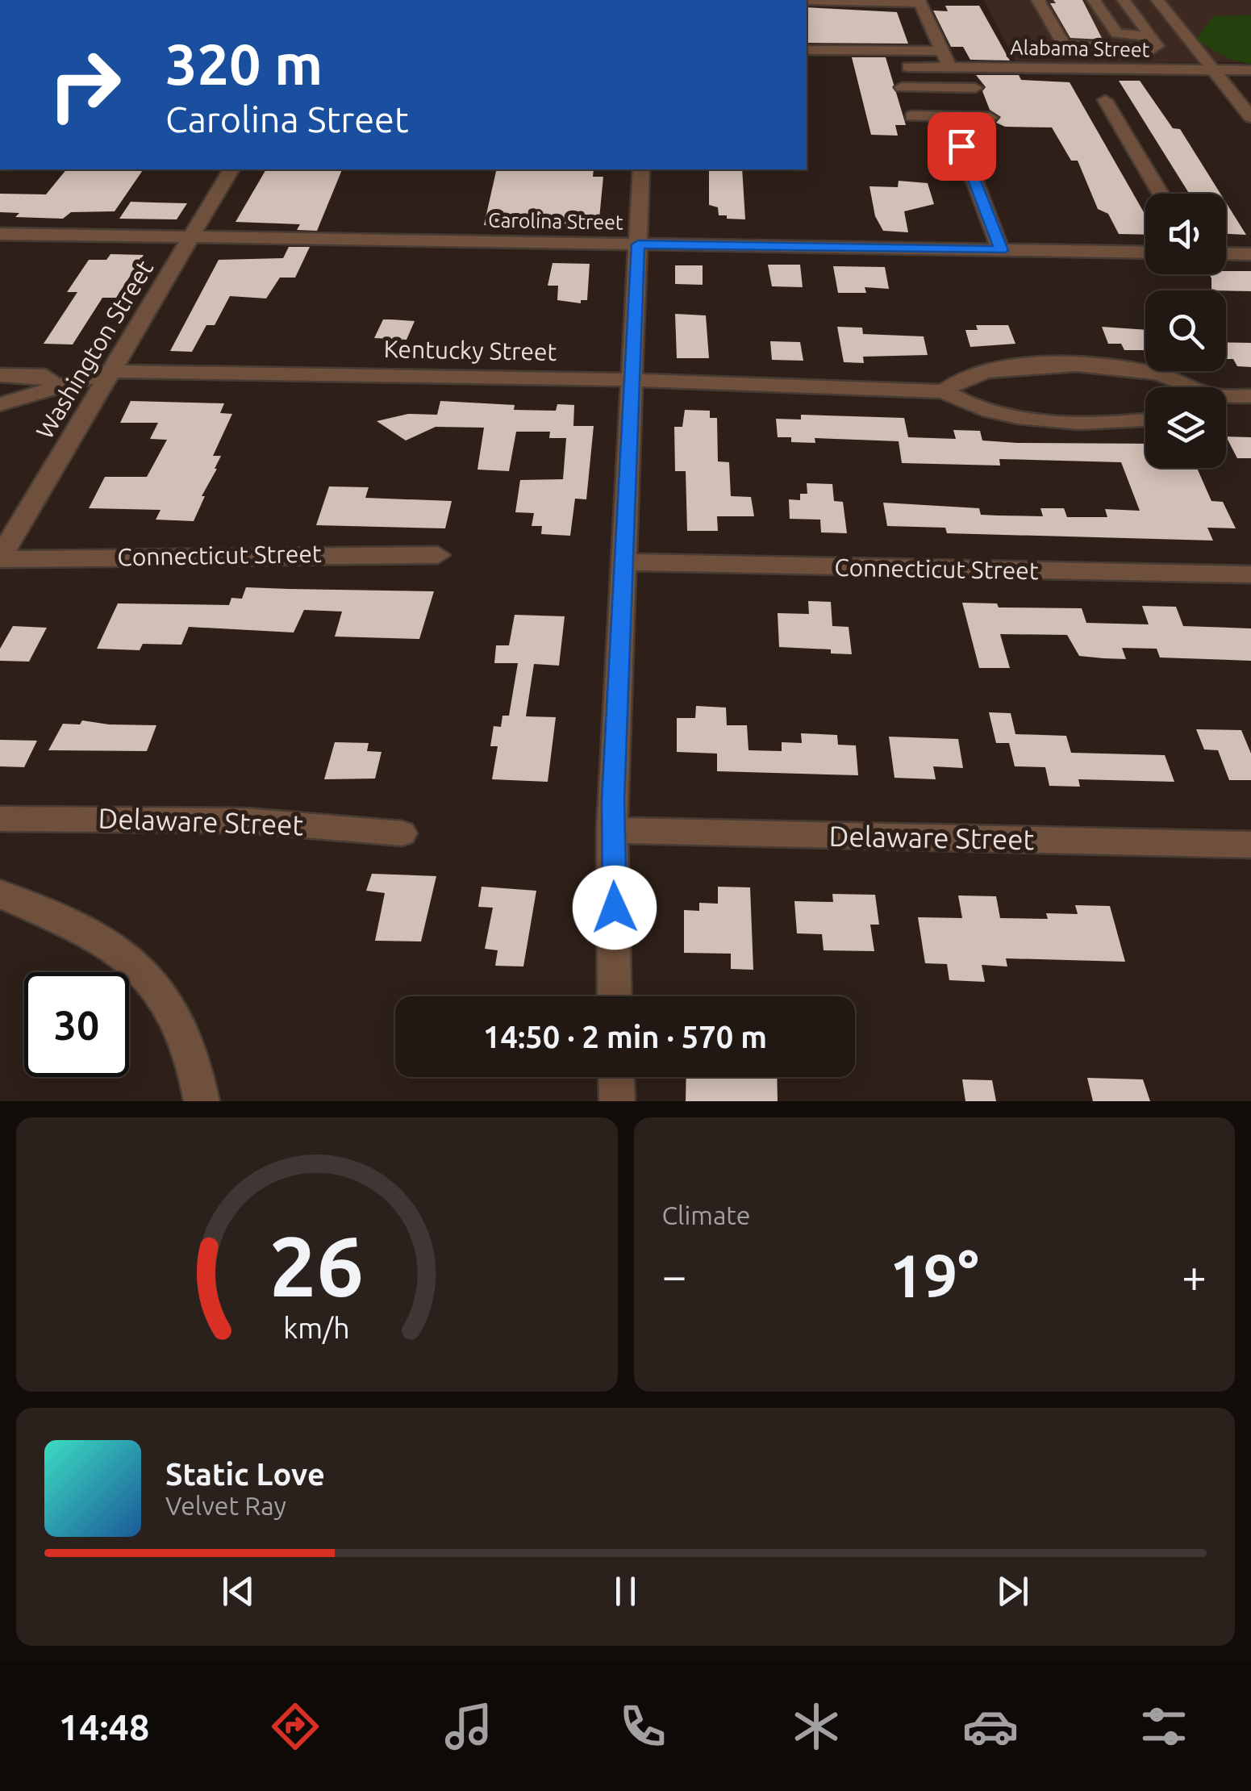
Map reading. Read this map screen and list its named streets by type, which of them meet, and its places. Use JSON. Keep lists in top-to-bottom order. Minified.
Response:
{"streets":{"street":["Alabama Street","Carolina Street","Washington Street","Kentucky Street","Connecticut Street","Delaware Street"]},"crossings":[["Carolina Street","Washington Street"],["Washington Street","Kentucky Street"],["Washington Street","Connecticut Street"]],"page":{"turn":["320 m","Carolina Street"],"limit":"30","trip":"14:50 · 2 min · 570 m","tile":"Climate","heat":["−","19°","+"],"song":["Static Love","Velvet Ray"],"tabs":"14:48","gauge":["26","km/h"]}}
